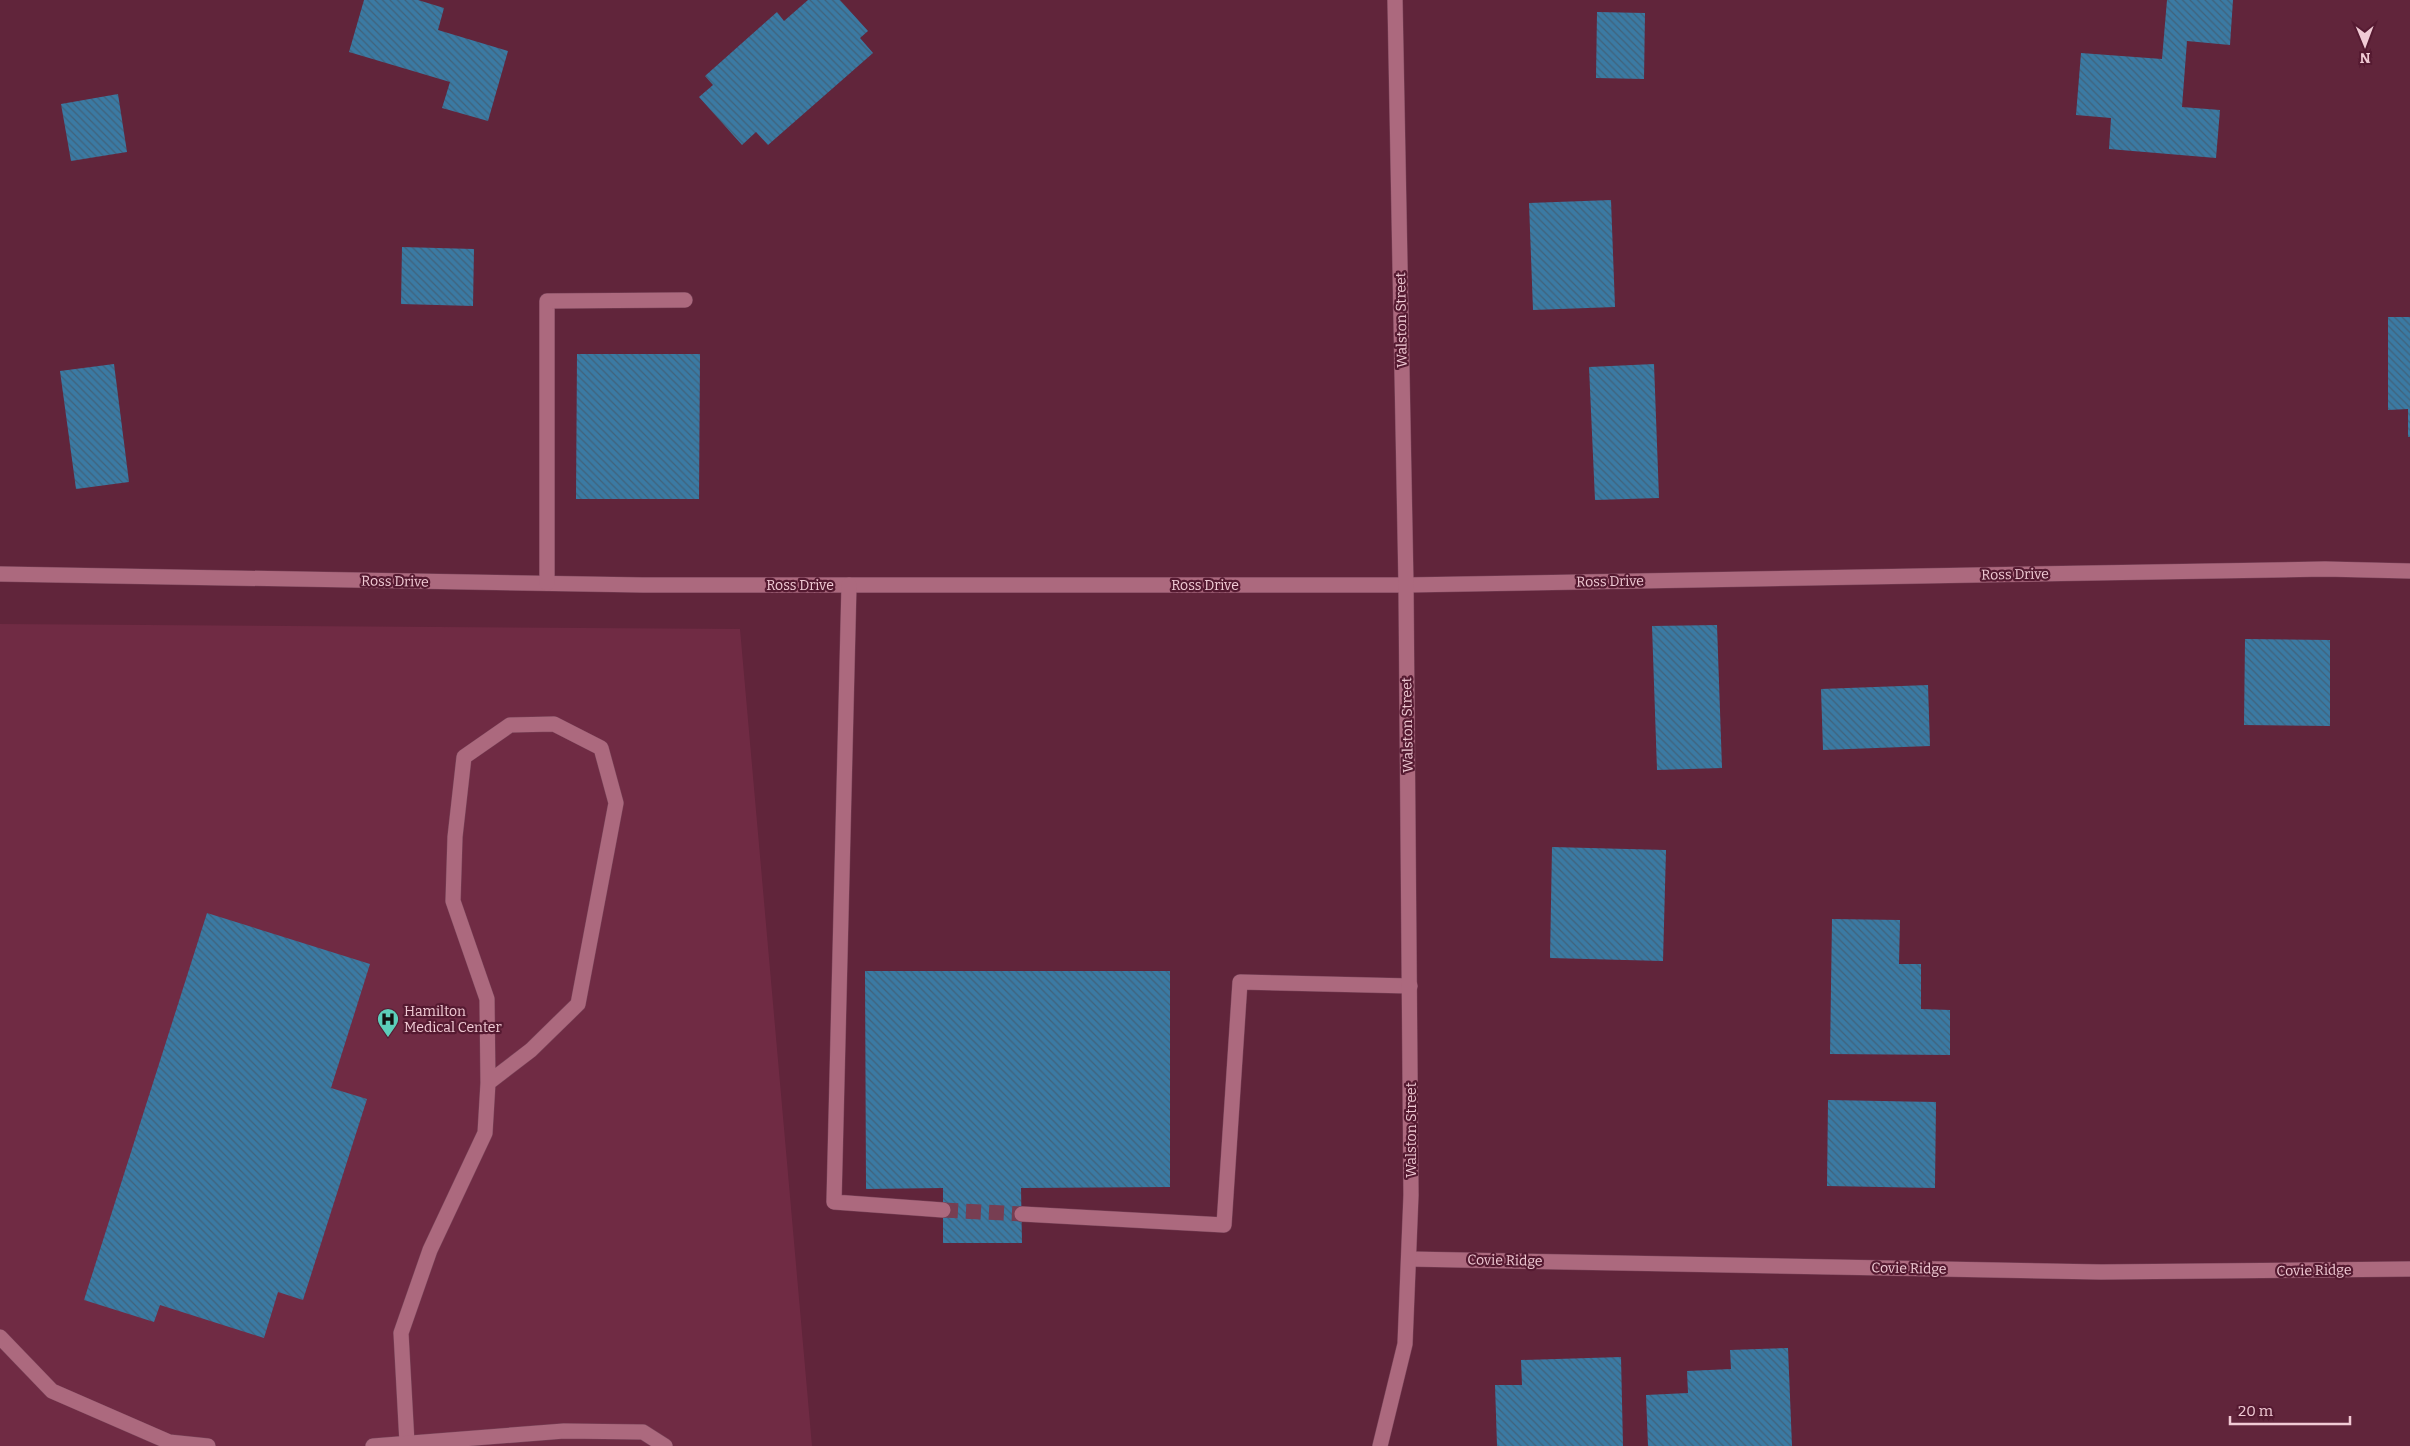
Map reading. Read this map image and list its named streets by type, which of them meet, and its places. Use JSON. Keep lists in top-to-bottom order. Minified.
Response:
{"streets":{"street":["Walston Street","Ross Drive","Covie Ridge"]},"crossings":[["Walston Street","Ross Drive"],["Walston Street","Covie Ridge"]],"places":{"hospital":["Hamilton Medical Center"]},"scale_bar":"20 m","north":"bottom"}
